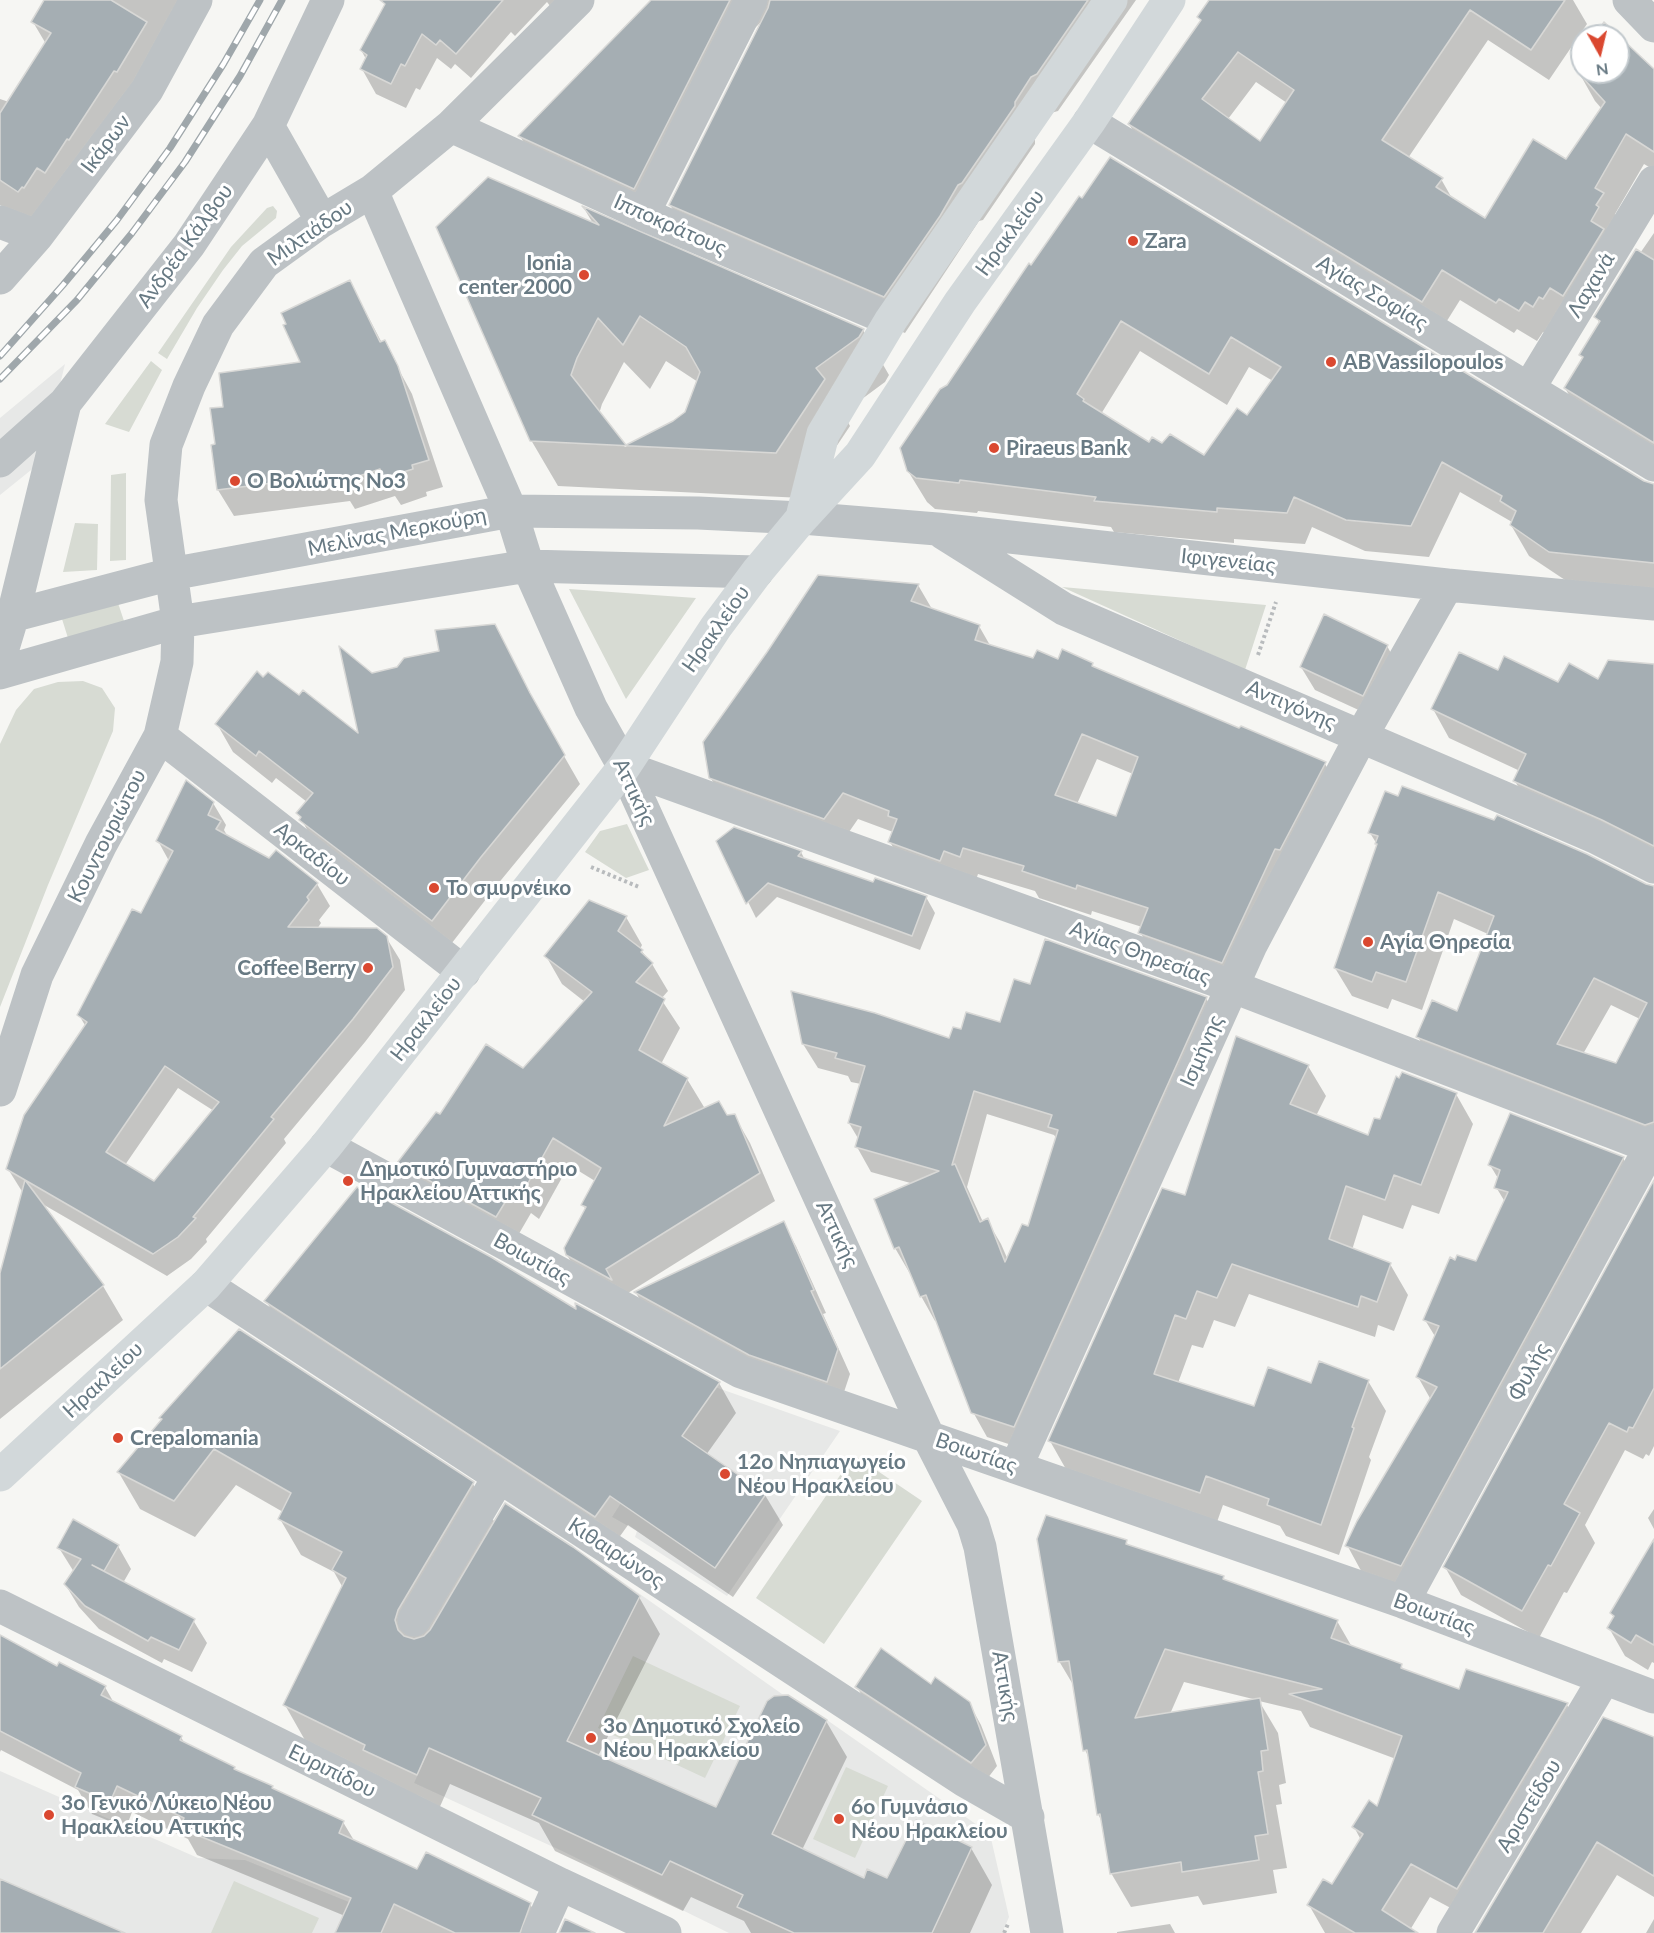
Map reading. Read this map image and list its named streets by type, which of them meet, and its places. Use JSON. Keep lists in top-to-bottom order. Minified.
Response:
{"streets":{"main road":["Ηρακλείου"],"street":["Ικάρων","Ιπποκράτους","Μιλτιάδου","Ανδρέα Κάλβου","Λαχανά","Αγίας Σοφίας","Μελίνας Μερκούρη","Ιφιγενείας","Αντιγόνης","Αττικής","Κουντουριώτου","Αρκαδίου","Αγίας Θηρεσίας","Ισμήνης","Βοιωτίας","Φυλής","Κιθαιρώνος","Ευριπίδου","Αριστείδου"]},"crossings":[["Ιπποκράτους","Μιλτιάδου"],["Ιπποκράτους","Ηρακλείου"],["Μιλτιάδου","Μελίνας Μερκούρη"],["Μιλτιάδου","Αττικής"],["Μιλτιάδου","Κουντουριώτου"],["Ηρακλείου","Αγίας Σοφίας"],["Ηρακλείου","Μελίνας Μερκούρη"],["Ηρακλείου","Ιφιγενείας"],["Ηρακλείου","Αττικής"],["Ηρακλείου","Αρκαδίου"],["Ηρακλείου","Αγίας Θηρεσίας"],["Ηρακλείου","Βοιωτίας"],["Ηρακλείου","Κιθαιρώνος"],["Λαχανά","Αγίας Σοφίας"],["Μελίνας Μερκούρη","Ιφιγενείας"],["Μελίνας Μερκούρη","Αττικής"],["Μελίνας Μερκούρη","Κουντουριώτου"],["Ιφιγενείας","Αντιγόνης"],["Ιφιγενείας","Ισμήνης"],["Αντιγόνης","Ισμήνης"],["Αττικής","Αγίας Θηρεσίας"],["Αττικής","Βοιωτίας"],["Αττικής","Κιθαιρώνος"],["Κουντουριώτου","Αρκαδίου"],["Αγίας Θηρεσίας","Ισμήνης"],["Αγίας Θηρεσίας","Φυλής"],["Ισμήνης","Βοιωτίας"],["Βοιωτίας","Φυλής"],["Βοιωτίας","Αριστείδου"]],"places":["Zara","Ionia center 2000","AB Vassilopoulos","Piraeus Bank","Ο Βολιώτης Νο3","Το σμυρνέικο","Αγία Θηρεσία","Coffee Berry","Δημοτικό Γυμναστήριο Ηρακλείου Αττικής","Crepalomania","12ο Νηπιαγωγείο Νέου Ηρακλείου","3ο Δημοτικό Σχολείο Νέου Ηρακλείου","3ο Γενικό Λύκειο Νέου Ηρακλείου Αττικής","6ο Γυμνάσιο Νέου Ηρακλείου"],"north":"bottom"}
